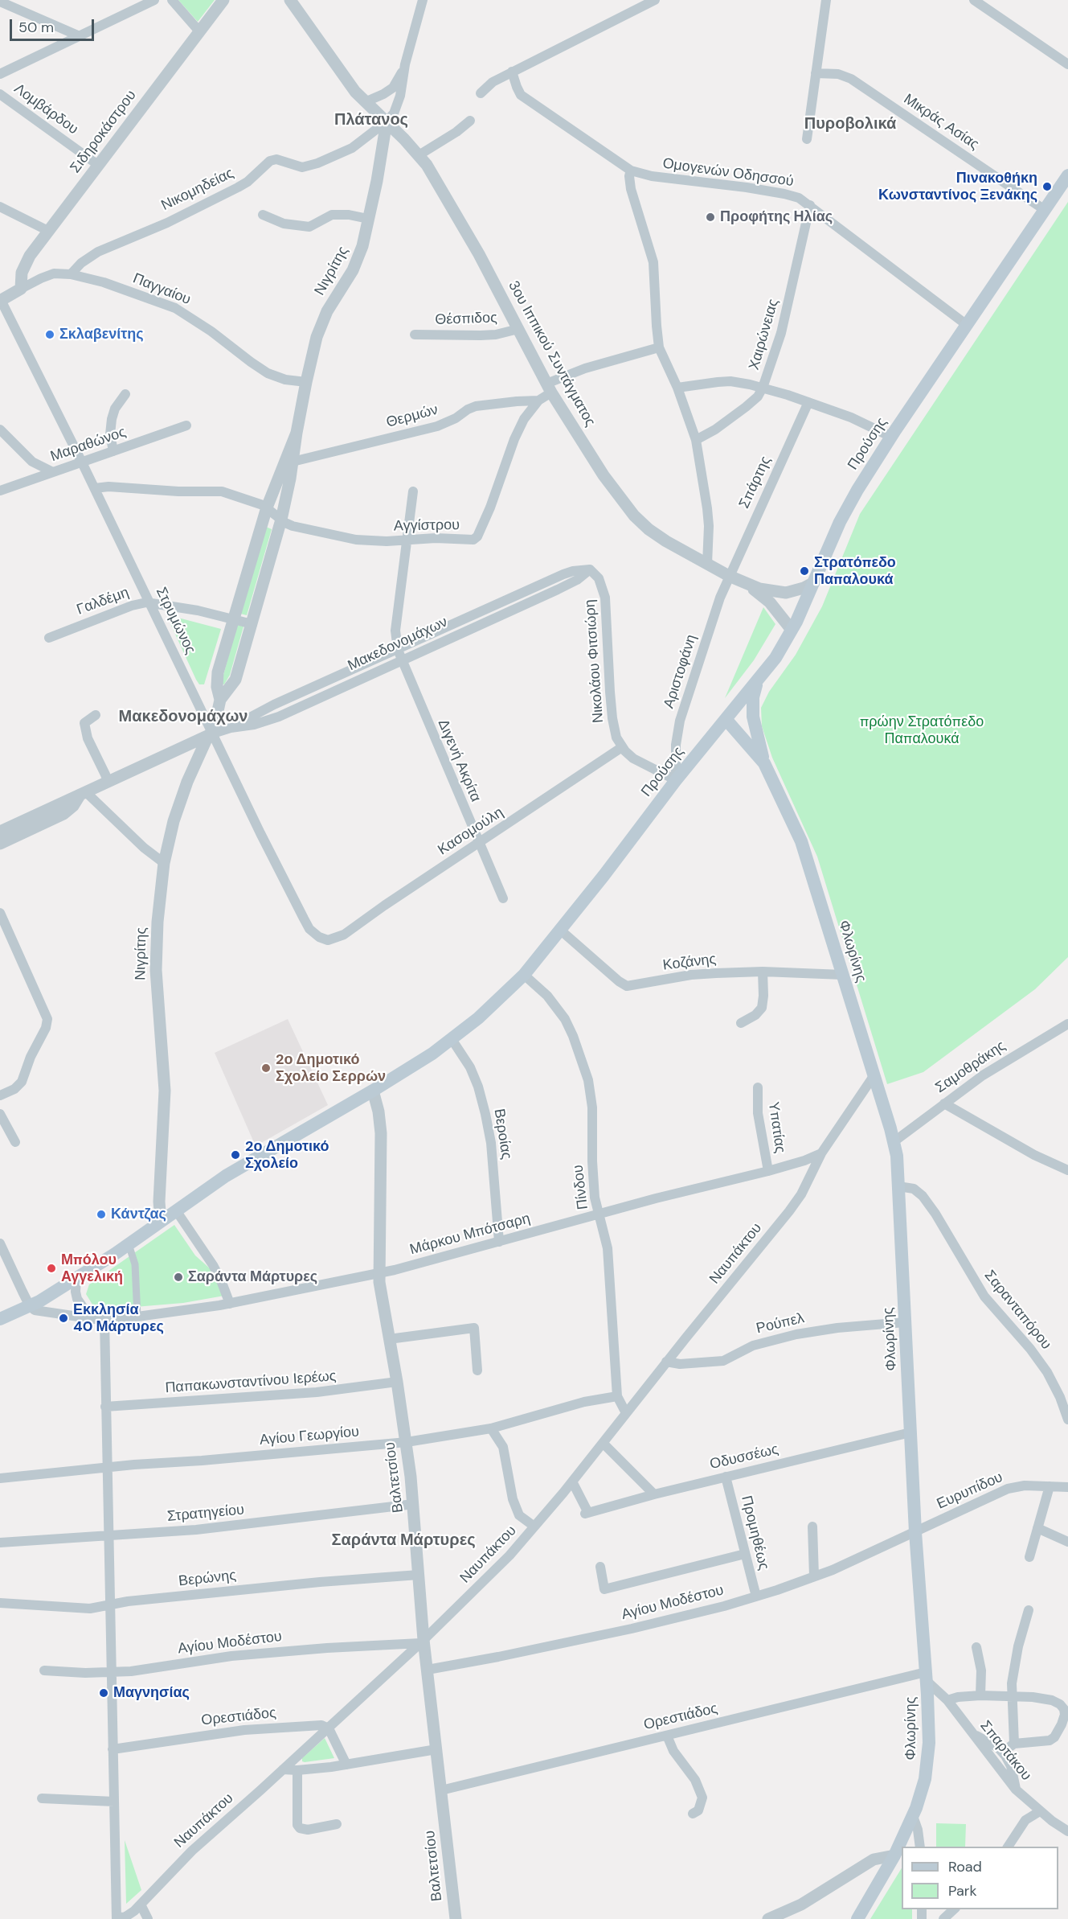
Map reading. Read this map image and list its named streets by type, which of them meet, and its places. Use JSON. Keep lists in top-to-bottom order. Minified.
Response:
{"streets":{"main road":["Προύσης","Φλωρίνης"],"street":["Λομβάρδου","Μικράς Ασίας","Σιδηροκάστρου","Ομογενών Οδησσού","Νικομηδείας","Νιγρίτης","Παγγαίου","Θέσπιδος","Χαιρώνειας","3ου Ιππικού Συντάγματος","Θερμών","Μαραθώνος","Σπάρτης","Αγγίστρου","Γαλδέμη","Στρυμώνος","Μακεδονομάχων","Νικολάου Φιτσιώρη","Αριστοφάνη","Διγενή Ακρίτα","Κασομούλη","Κοζάνης","Σαμοθράκης","Υπατίας","Βεροίας","Πίνδου","Μάρκου Μπότσαρη","Ναυπάκτου","Σαρανταπόρου","Ρούπελ","Παπακωνσταντίνου Ιερέως","Αγίου Γεωργίου","Οδυσσέως","Βαλτετσίου","Ευρυπίδου","Στρατηγείου","Προμηθέως","Βερώνης","Αγίου Μοδέστου","Ορεστιάδος","Σπαρτάκου"]},"crossings":[["Λομβάρδου","Σιδηροκάστρου"],["Μικράς Ασίας","Προύσης"],["Σιδηροκάστρου","Παγγαίου"],["Ομογενών Οδησσού","Χαιρώνειας"],["Ομογενών Οδησσού","Προύσης"],["Νικομηδείας","Νιγρίτης"],["Νικομηδείας","Παγγαίου"],["Νικομηδείας","3ου Ιππικού Συντάγματος"],["Νιγρίτης","Παγγαίου"],["Νιγρίτης","3ου Ιππικού Συντάγματος"],["Νιγρίτης","Θερμών"],["Νιγρίτης","Προύσης"],["Νιγρίτης","Αγγίστρου"],["Νιγρίτης","Γαλδέμη"],["Νιγρίτης","Στρυμώνος"],["Νιγρίτης","Μακεδονομάχων"],["Θέσπιδος","3ου Ιππικού Συντάγματος"],["3ου Ιππικού Συντάγματος","Σπάρτης"],["3ου Ιππικού Συντάγματος","Αγγίστρου"],["3ου Ιππικού Συντάγματος","Αριστοφάνη"],["Θερμών","Αγγίστρου"],["Προύσης","Νικολάου Φιτσιώρη"],["Προύσης","Αριστοφάνη"],["Προύσης","Φλωρίνης"],["Προύσης","Κοζάνης"],["Προύσης","Βεροίας"],["Προύσης","Πίνδου"],["Προύσης","Μάρκου Μπότσαρη"],["Προύσης","Βαλτετσίου"],["Μαραθώνος","Στρυμώνος"],["Σπάρτης","Αριστοφάνη"],["Αγγίστρου","Στρυμώνος"],["Αγγίστρου","Διγενή Ακρίτα"],["Γαλδέμη","Στρυμώνος"],["Στρυμώνος","Μακεδονομάχων"],["Στρυμώνος","Κασομούλη"],["Μακεδονομάχων","Νικολάου Φιτσιώρη"],["Μακεδονομάχων","Διγενή Ακρίτα"],["Νικολάου Φιτσιώρη","Αριστοφάνη"],["Νικολάου Φιτσιώρη","Κασομούλη"],["Διγενή Ακρίτα","Κασομούλη"],["Φλωρίνης","Κοζάνης"],["Φλωρίνης","Σαμοθράκης"],["Φλωρίνης","Σαρανταπόρου"],["Φλωρίνης","Ρούπελ"],["Φλωρίνης","Οδυσσέως"],["Φλωρίνης","Ευρυπίδου"],["Φλωρίνης","Αγίου Μοδέστου"],["Φλωρίνης","Ορεστιάδος"],["Φλωρίνης","Σπαρτάκου"],["Υπατίας","Μάρκου Μπότσαρη"],["Βεροίας","Μάρκου Μπότσαρη"],["Πίνδου","Μάρκου Μπότσαρη"],["Πίνδου","Ναυπάκτου"],["Πίνδου","Αγίου Γεωργίου"],["Μάρκου Μπότσαρη","Ναυπάκτου"],["Μάρκου Μπότσαρη","Βαλτετσίου"],["Ναυπάκτου","Ρούπελ"],["Ναυπάκτου","Οδυσσέως"],["Ναυπάκτου","Βαλτετσίου"],["Ναυπάκτου","Αγίου Μοδέστου"],["Ναυπάκτου","Ορεστιάδος"],["Παπακωνσταντίνου Ιερέως","Βαλτετσίου"],["Αγίου Γεωργίου","Βαλτετσίου"],["Οδυσσέως","Προμηθέως"],["Βαλτετσίου","Στρατηγείου"],["Βαλτετσίου","Βερώνης"],["Βαλτετσίου","Αγίου Μοδέστου"],["Βαλτετσίου","Ορεστιάδος"],["Ευρυπίδου","Αγίου Μοδέστου"],["Προμηθέως","Αγίου Μοδέστου"],["Ορεστιάδος","Σπαρτάκου"]],"districts":["Πλάτανος","Πυροβολικά","Μακεδονομάχων","Σαράντα Μάρτυρες"],"parks":["πρώην Στρατόπεδο Παπαλουκά"],"places":["Πινακοθήκη Κωνσταντίνος Ξενάκης","Προφήτης Ηλίας","Σκλαβενίτης","Στρατόπεδο Παπαλουκά","2ο Δημοτικό Σχολείο Σερρών","2ο Δημοτικό Σχολείο","Κάντζας","Μπόλου Αγγελική","Σαράντα Μάρτυρες","Εκκλησία 40 Μάρτυρες","Μαγνησίας"],"legend":["Road","Park"],"scale_bar":"50 m"}
